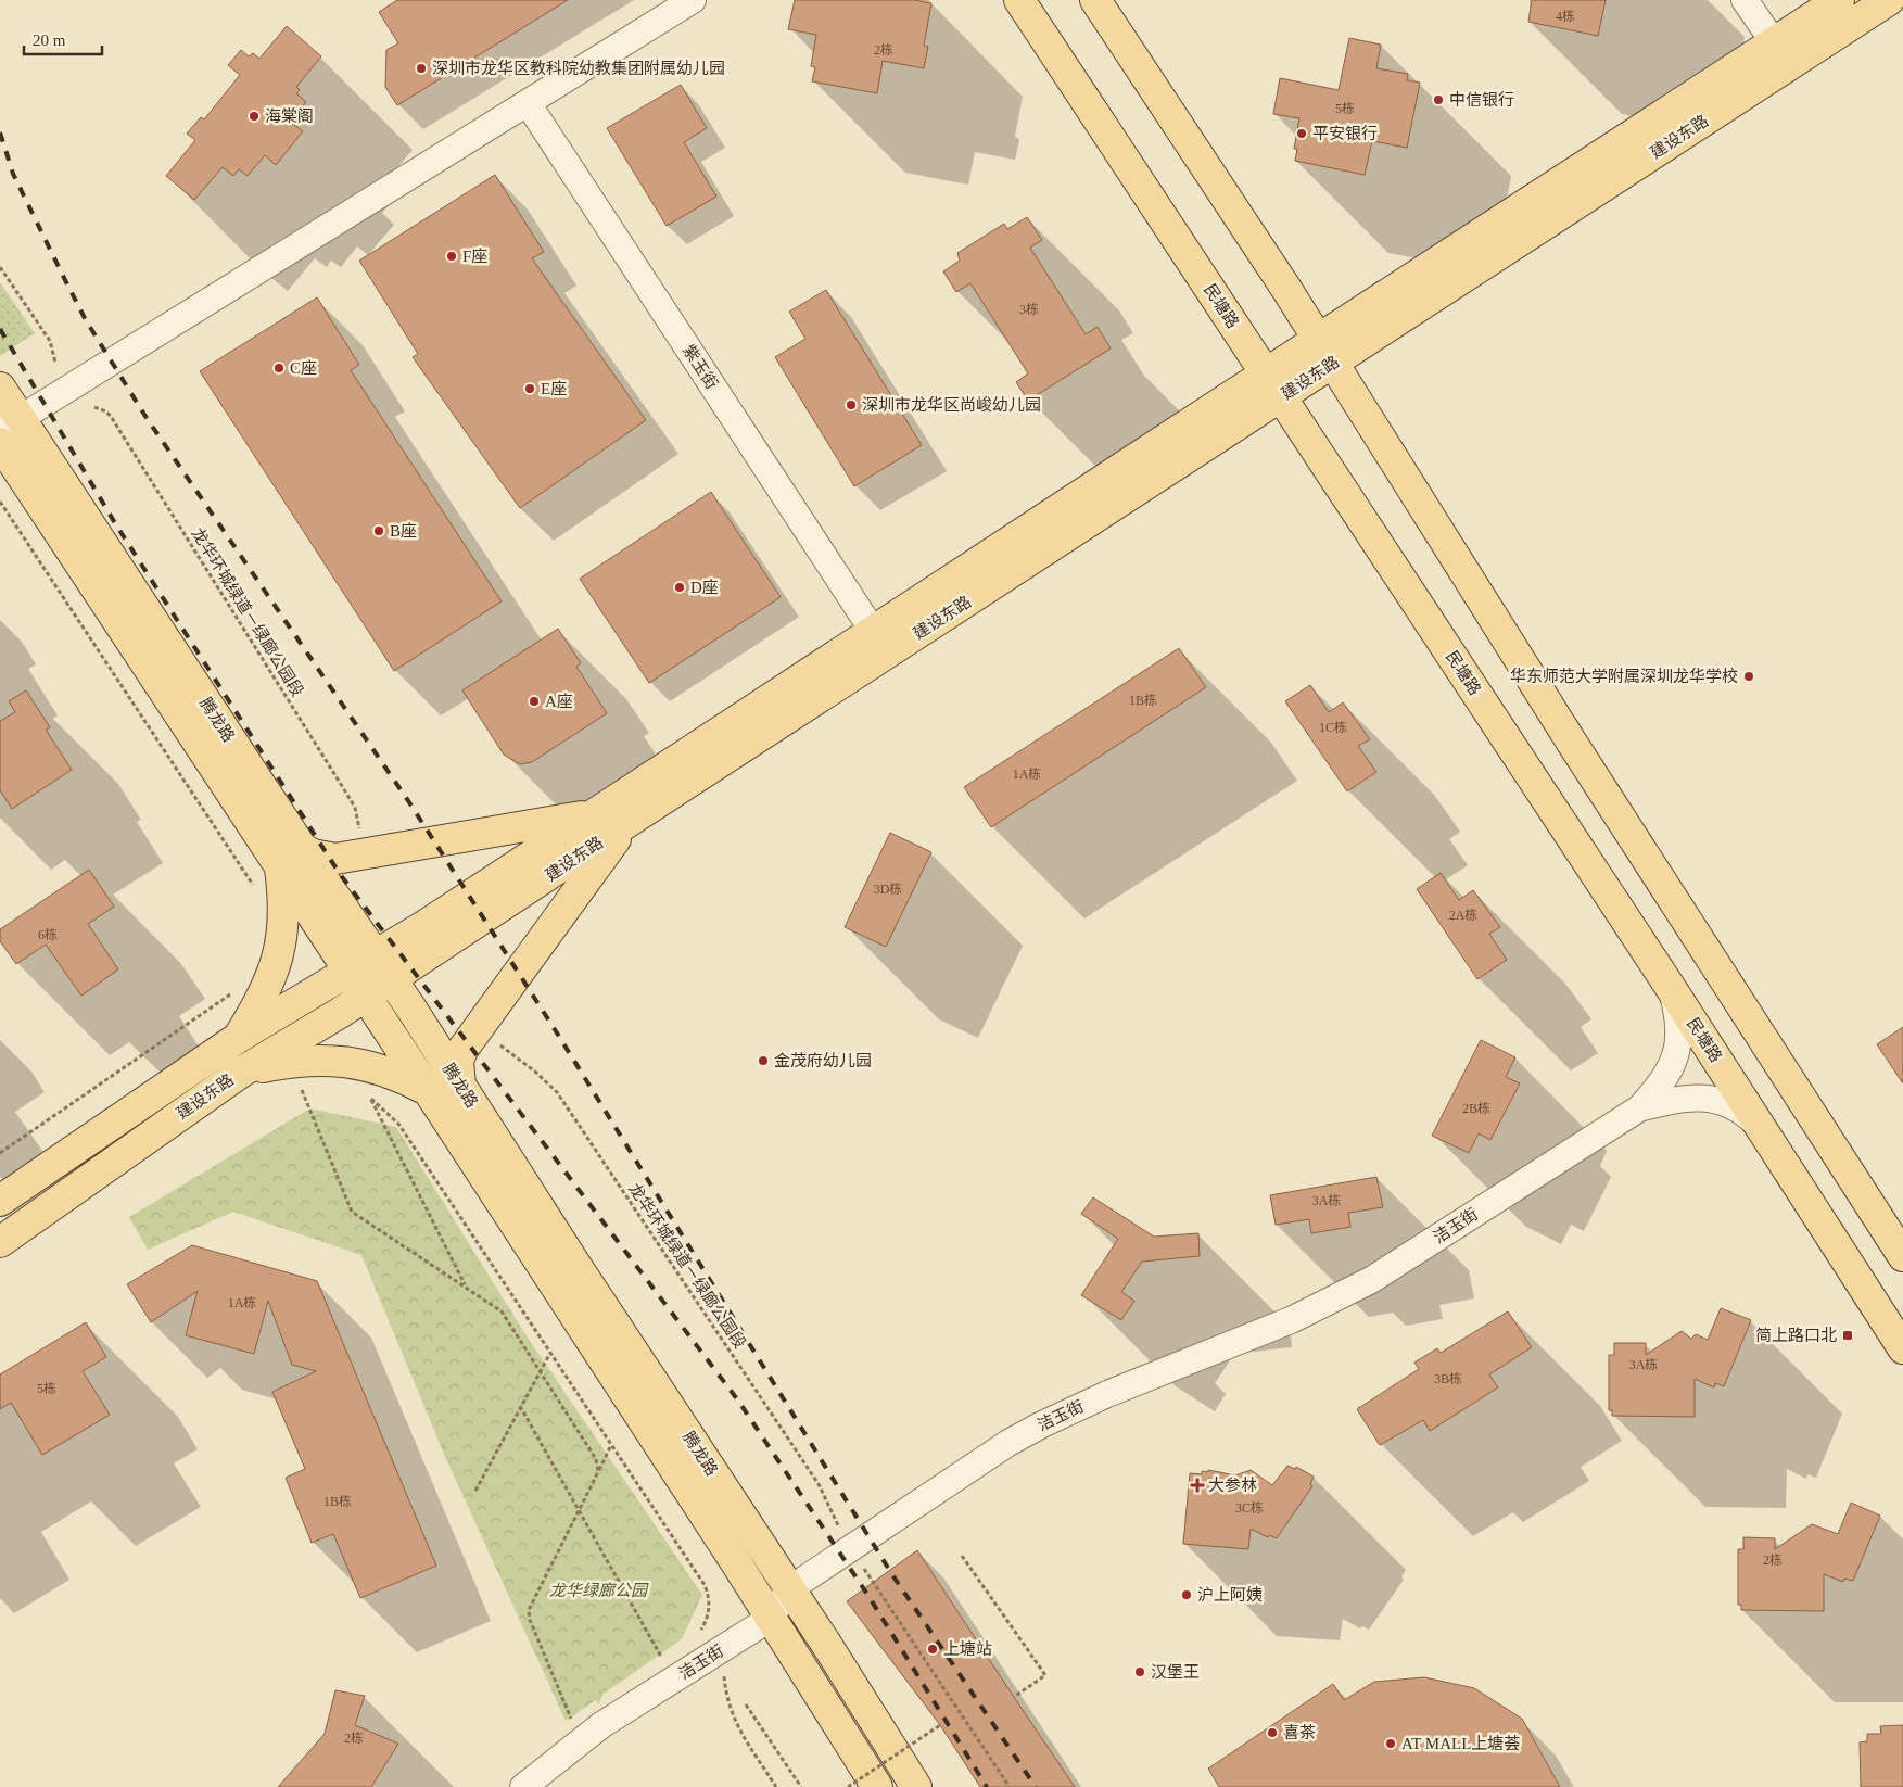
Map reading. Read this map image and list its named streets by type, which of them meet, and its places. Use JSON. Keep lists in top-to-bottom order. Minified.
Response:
{"streets":{"main road":["建设东路","民塘路","腾龙路"],"street":["紫玉街","洁玉街"],"path":["龙华环城绿道－绿廊公园段"]},"crossings":[["建设东路","民塘路"],["建设东路","紫玉街"],["建设东路","腾龙路"],["腾龙路","洁玉街"]],"parks":["龙华绿廊公园"],"places":{"other":["深圳市龙华区教科院幼教集团附属幼儿园","中信银行","海棠阁","平安银行","F座","C座","E座","深圳市龙华区尚峻幼儿园","B座","D座","华东师范大学附属深圳龙华学校","A座","金茂府幼儿园","沪上阿姨","上塘站","汉堡王","喜茶","AT MALL上塘荟"],"transit":["简上路口北"],"health":["大参林"]},"house_numbers":["4栋","2栋","5栋","3栋","1B栋","1C栋","1A栋","3D栋","2A栋","6栋","2B栋","3A栋","1A栋","3A栋","3B栋","5栋","1B栋","3C栋","2栋","2栋"],"scale_bar":"20 m"}
